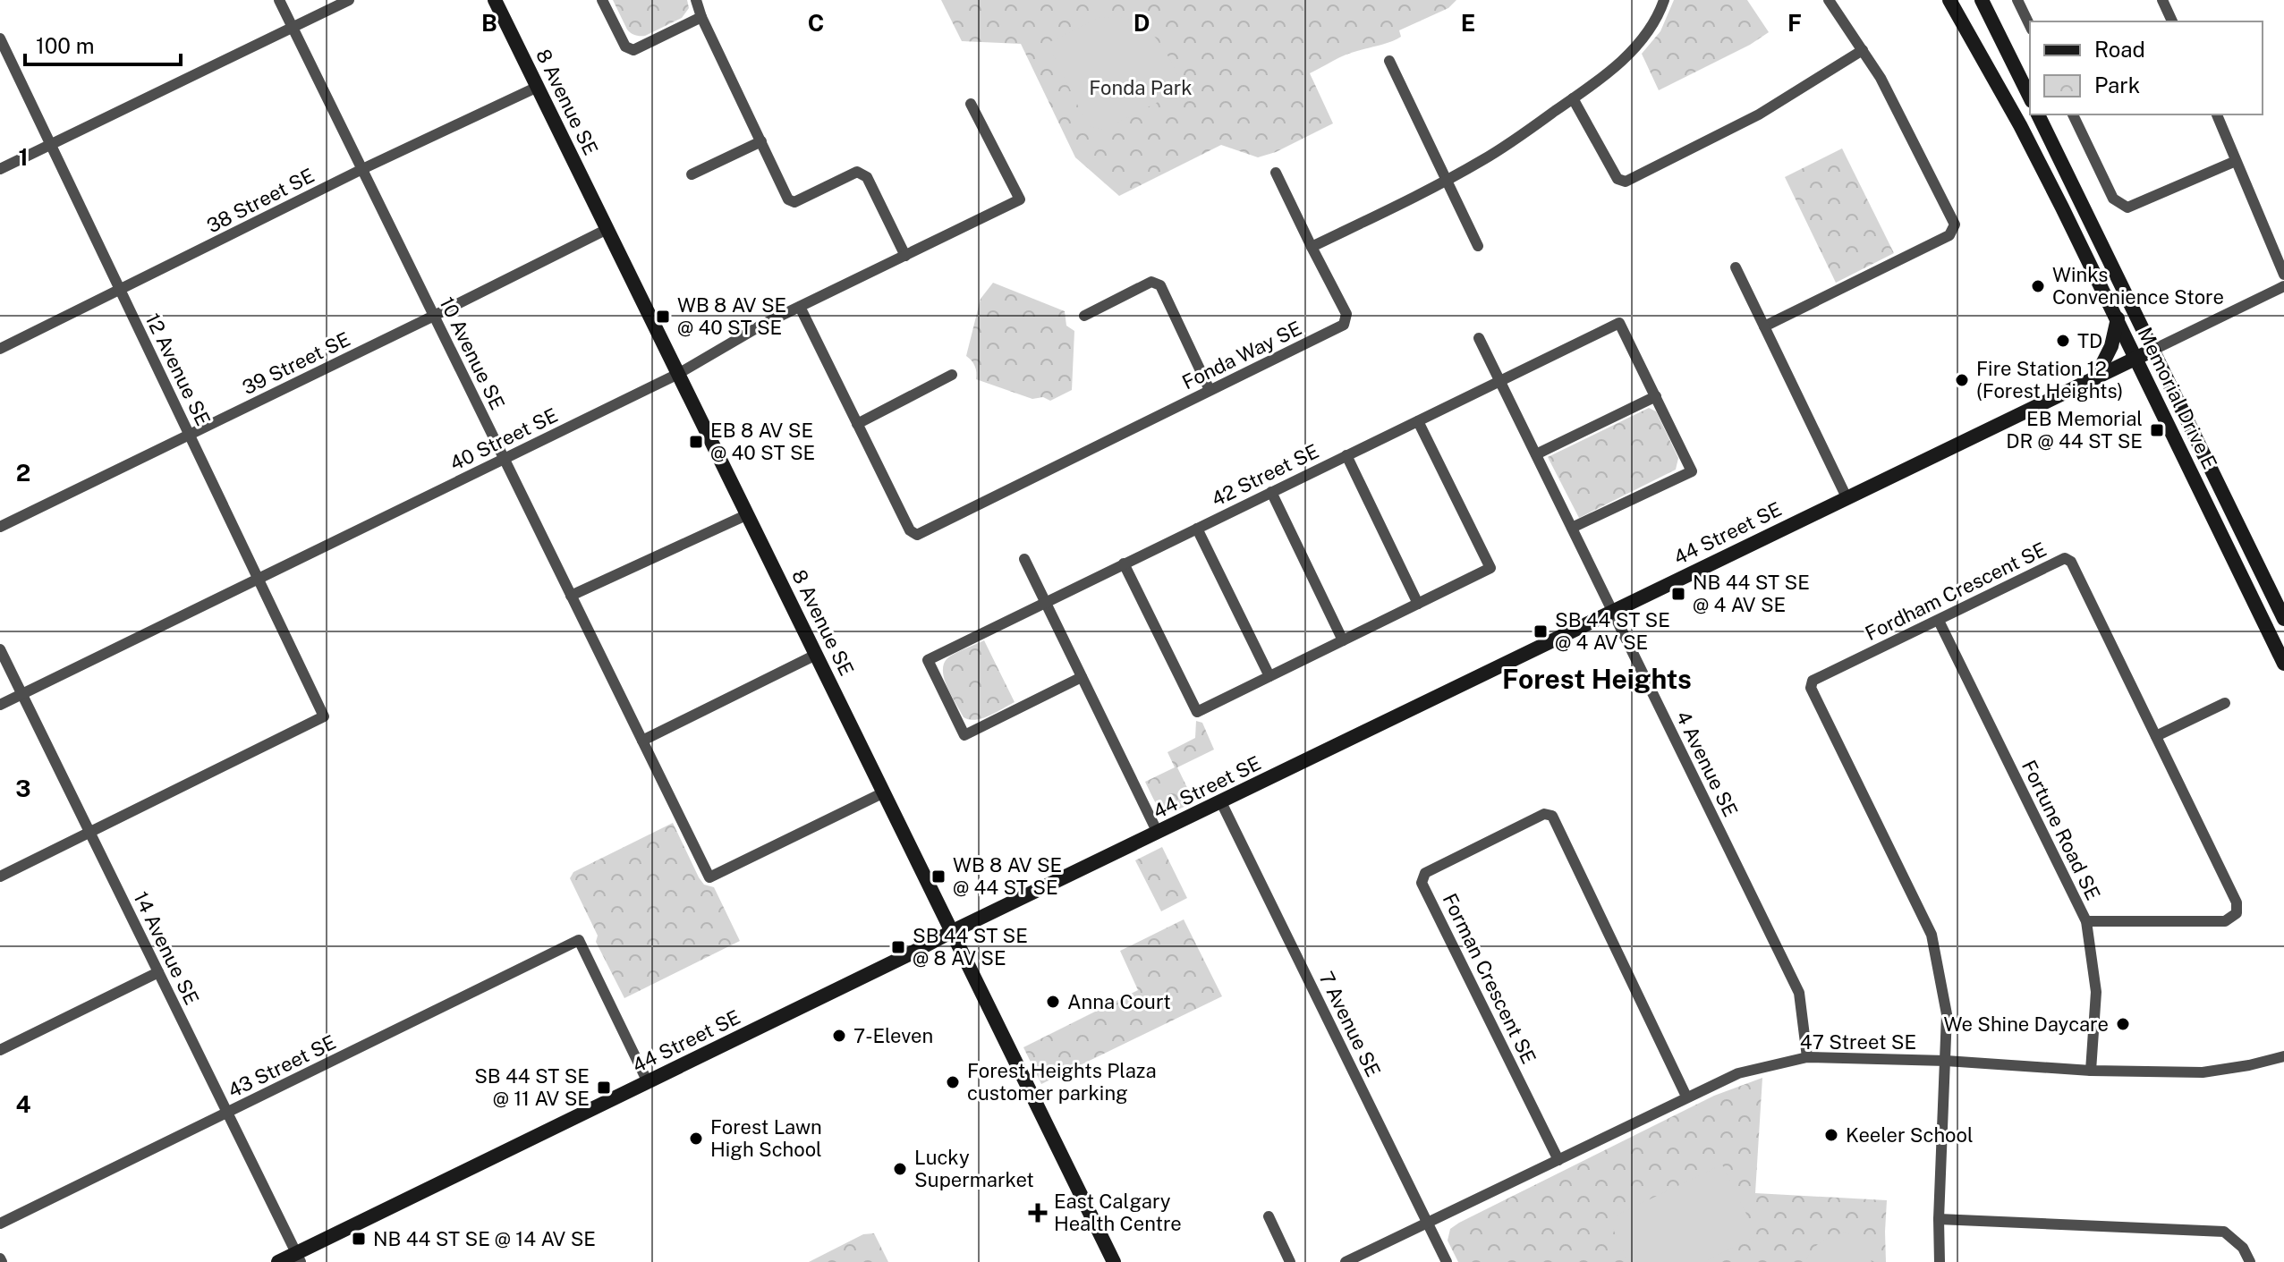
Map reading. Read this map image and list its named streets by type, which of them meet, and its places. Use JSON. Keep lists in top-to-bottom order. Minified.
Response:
{"streets":{"street":["8 Avenue SE","38 Street SE","10 Avenue SE","Fonda Way SE","39 Street SE","12 Avenue SE","Memorial Drive E","40 Street SE","42 Street SE","44 Street SE","Fordham Crescent SE","4 Avenue SE","Fortune Road SE","14 Avenue SE","Forman Crescent SE","7 Avenue SE","47 Street SE","43 Street SE"]},"crossings":[["8 Avenue SE","38 Street SE"],["8 Avenue SE","10 Avenue SE"],["8 Avenue SE","39 Street SE"],["8 Avenue SE","40 Street SE"],["8 Avenue SE","44 Street SE"],["38 Street SE","10 Avenue SE"],["38 Street SE","12 Avenue SE"],["10 Avenue SE","39 Street SE"],["10 Avenue SE","40 Street SE"],["Fonda Way SE","40 Street SE"],["39 Street SE","12 Avenue SE"],["12 Avenue SE","40 Street SE"],["12 Avenue SE","14 Avenue SE"],["Memorial Drive E","44 Street SE"],["40 Street SE","14 Avenue SE"],["42 Street SE","4 Avenue SE"],["44 Street SE","4 Avenue SE"],["44 Street SE","14 Avenue SE"],["44 Street SE","7 Avenue SE"],["44 Street SE","43 Street SE"],["Fordham Crescent SE","Fortune Road SE"],["Fordham Crescent SE","47 Street SE"],["4 Avenue SE","47 Street SE"],["Fortune Road SE","47 Street SE"],["14 Avenue SE","43 Street SE"],["Forman Crescent SE","47 Street SE"],["7 Avenue SE","47 Street SE"]],"districts":["Forest Heights"],"parks":["Fonda Park"],"places":{"other":["Winks Convenience Store","TD","Fire Station 12 (Forest Heights)","Anna Court","We Shine Daycare","7-Eleven","Forest Heights Plaza customer parking","Keeler School","Forest Lawn High School","Lucky Supermarket"],"transit":["WB 8 AV SE @ 40 ST SE","EB Memorial DR @ 44 ST SE","EB 8 AV SE @ 40 ST SE","NB 44 ST SE @ 4 AV SE","SB 44 ST SE @ 4 AV SE","WB 8 AV SE @ 44 ST SE","SB 44 ST SE @ 8 AV SE","SB 44 ST SE @ 11 AV SE","NB 44 ST SE @ 14 AV SE"],"health":["East Calgary Health Centre"]},"legend":["Road","Park"],"scale_bar":"100 m","grid":{"columns":["B","C","D","E","F"],"rows":["1","2","3","4"]}}
